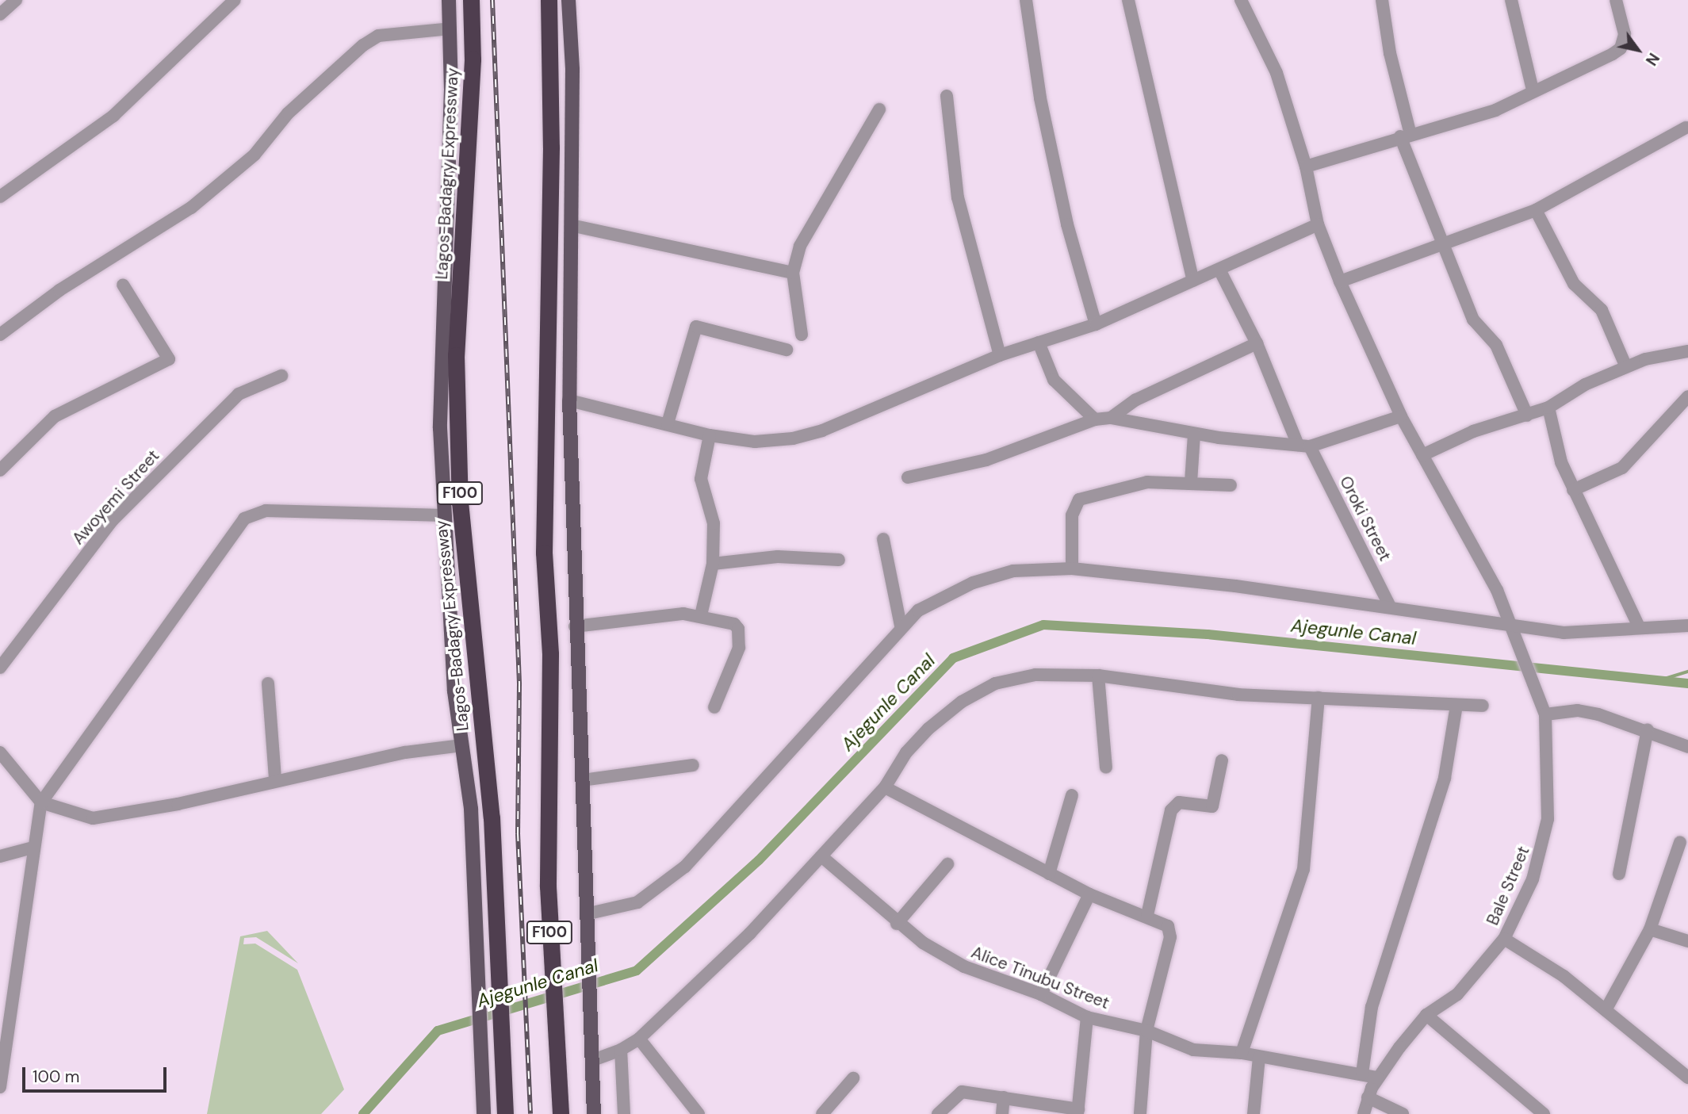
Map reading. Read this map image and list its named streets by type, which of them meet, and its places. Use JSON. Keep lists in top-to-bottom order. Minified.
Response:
{"streets":{"highway":["Lagos-Badagry Expressway","F100"],"street":["Awoyemi Street","Oroki Street","Bale Street","Alice Tinubu Street"]},"crossings":[["Bale Street","Alice Tinubu Street"]],"water":["Ajegunle Canal"],"scale_bar":"100 m","north":"bottom right"}
